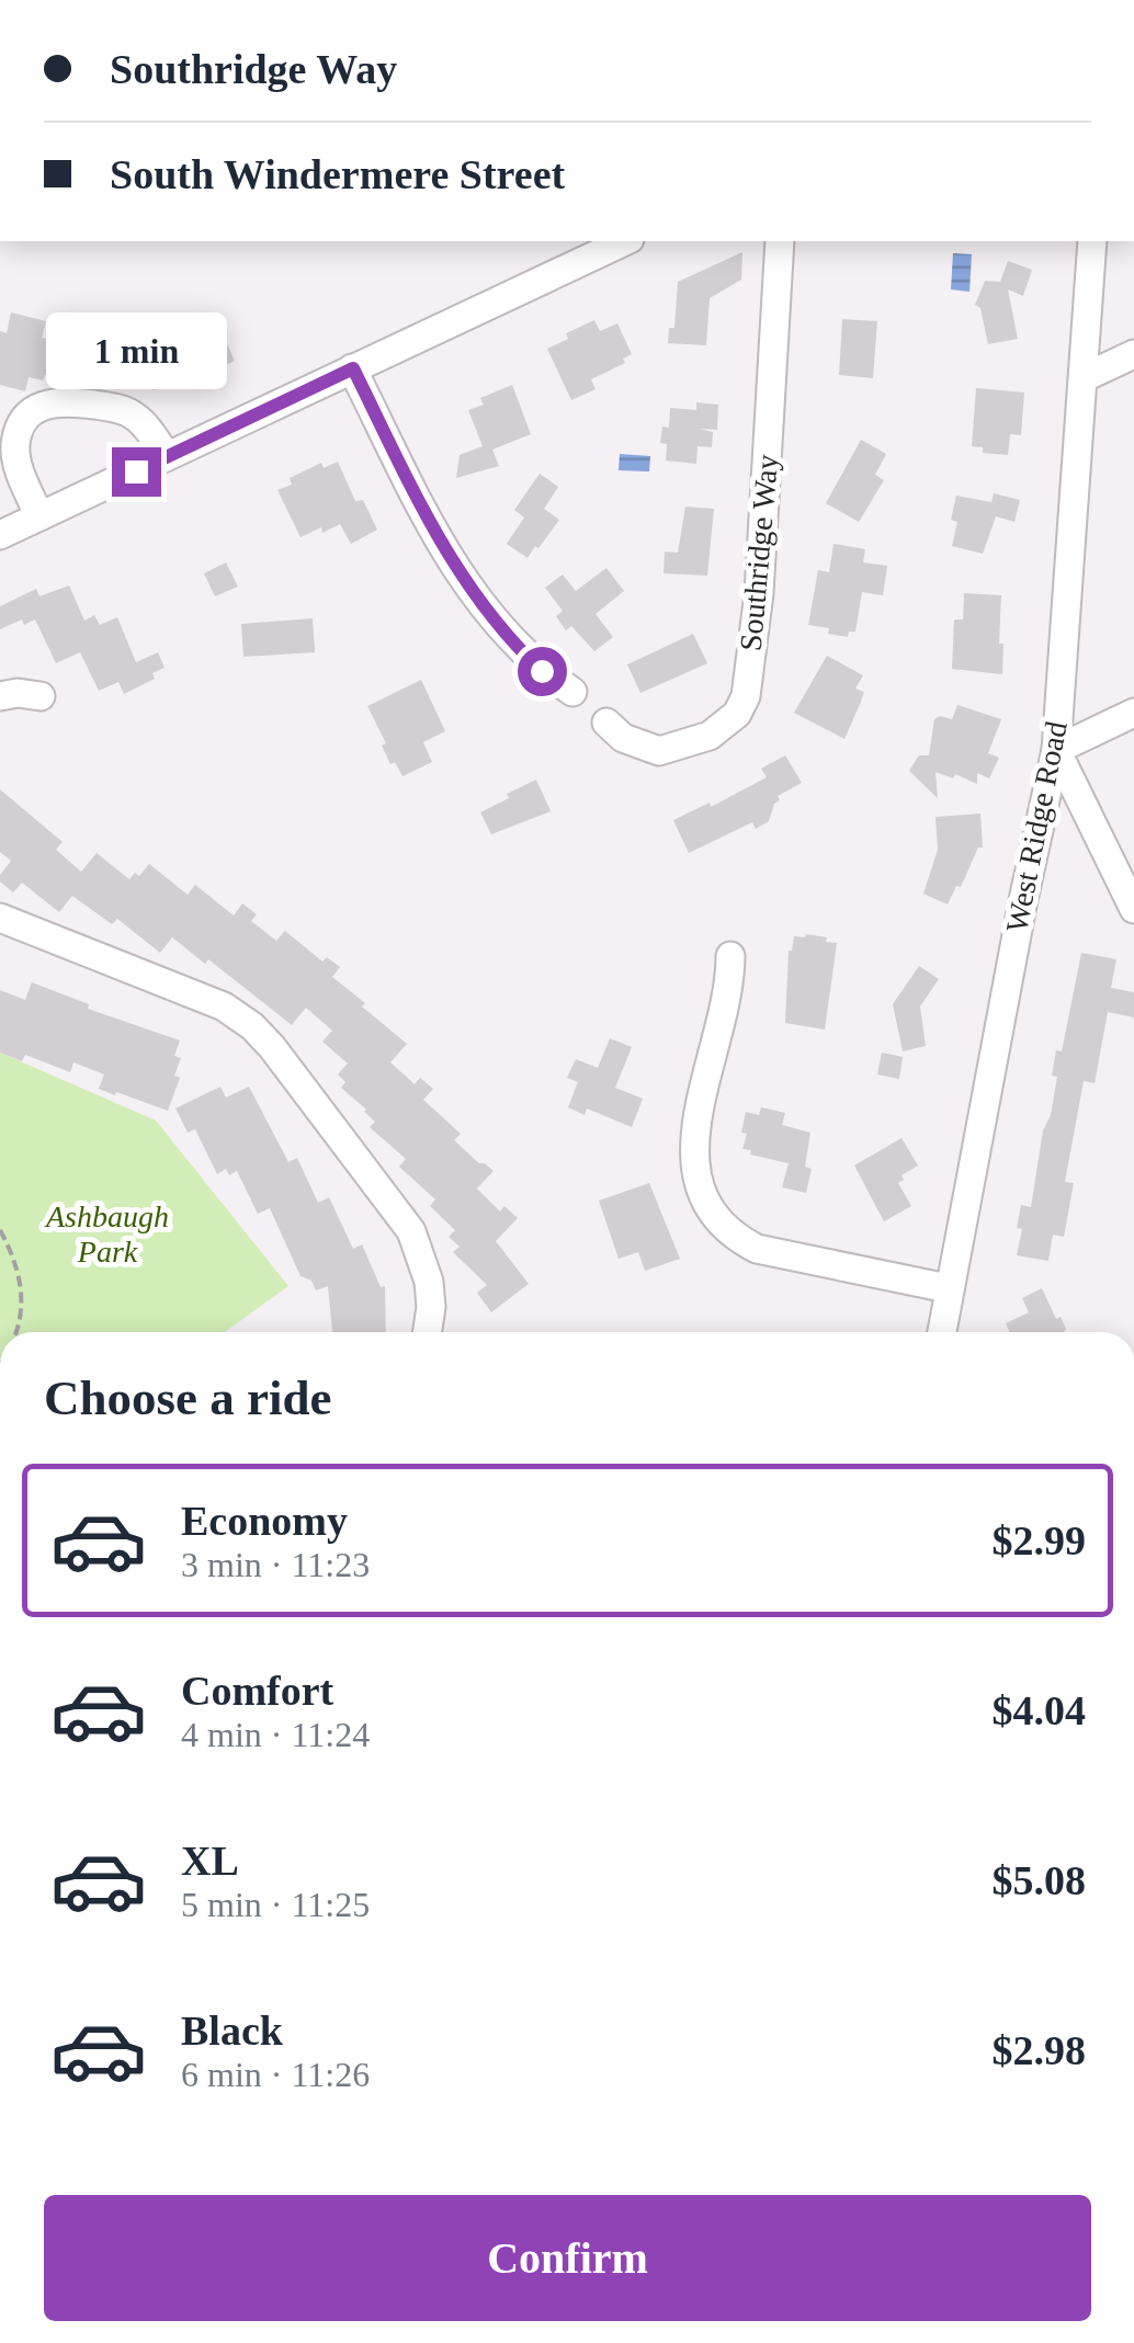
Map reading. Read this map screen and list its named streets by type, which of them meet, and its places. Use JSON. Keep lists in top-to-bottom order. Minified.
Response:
{"streets":{"street":["Southridge Way","West Ridge Road"]},"parks":["Ashbaugh Park"],"page":{"banner":["Southridge Way","South Windermere Street"],"bubble":"1 min","heading":"Choose a ride","list":[{"name":"Economy","note":"3 min · 11:23","value":"$2.99"},{"name":"Comfort","note":"4 min · 11:24","value":"$4.04"},{"name":"XL","note":"5 min · 11:25","value":"$5.08"},{"name":"Black","note":"6 min · 11:26","value":"$2.98"}],"buttons":"Confirm"}}
